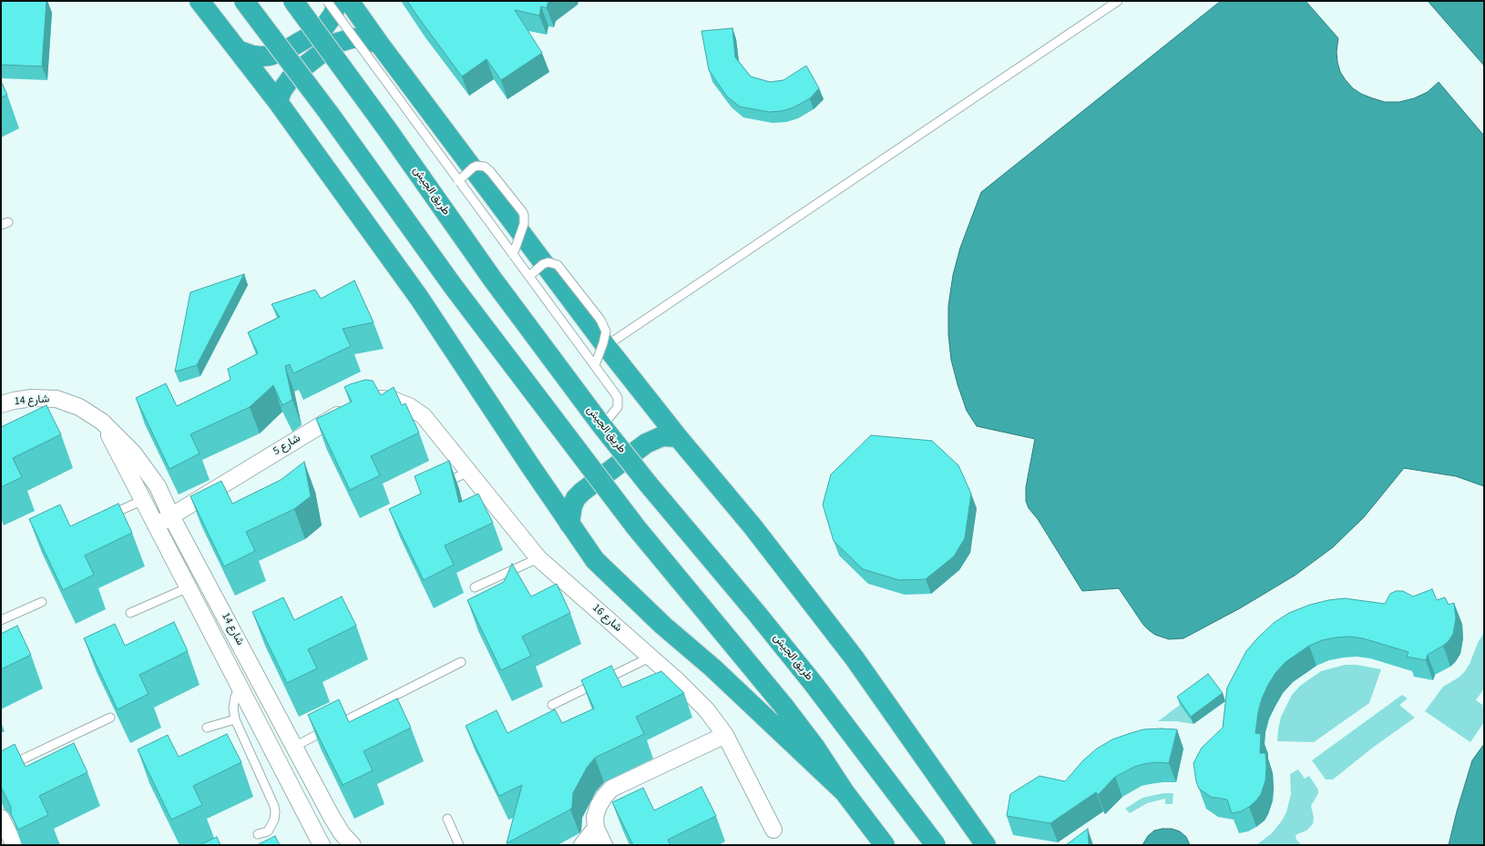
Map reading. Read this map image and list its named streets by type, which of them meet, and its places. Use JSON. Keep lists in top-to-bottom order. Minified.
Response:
{"streets":{"highway":["طريق الجيش"],"street":["شارع 14","شارع 5","شارع 16"]},"crossings":[["شارع 14","شارع 5"],["شارع 5","شارع 16"]]}
